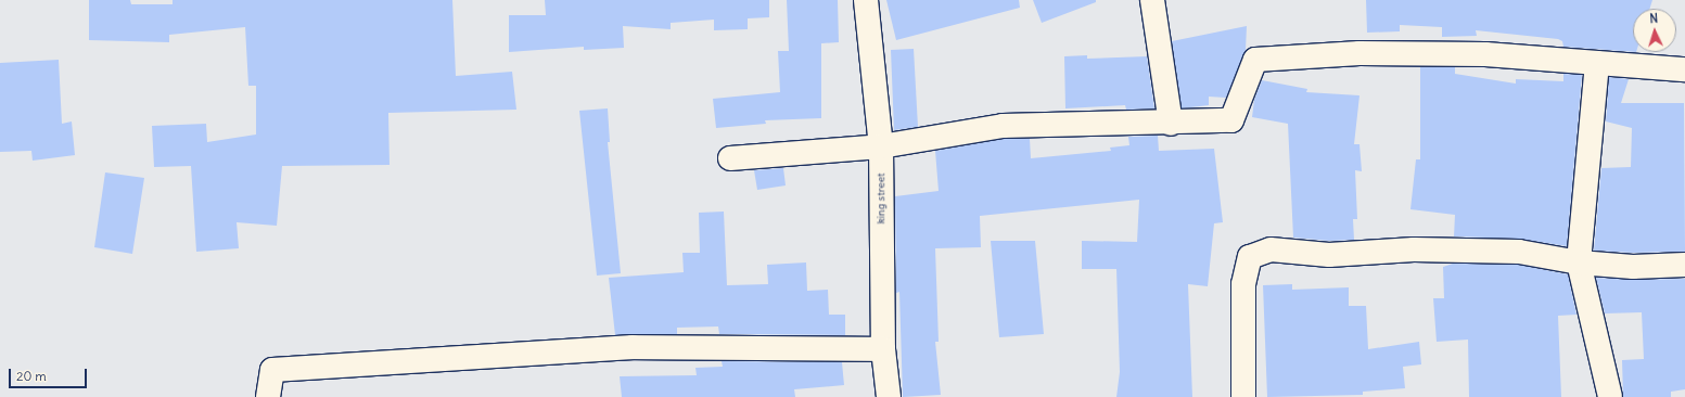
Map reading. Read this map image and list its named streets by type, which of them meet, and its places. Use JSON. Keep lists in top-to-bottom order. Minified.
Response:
{"streets":{"street":["king street"]},"scale_bar":"20 m","north":"top"}
